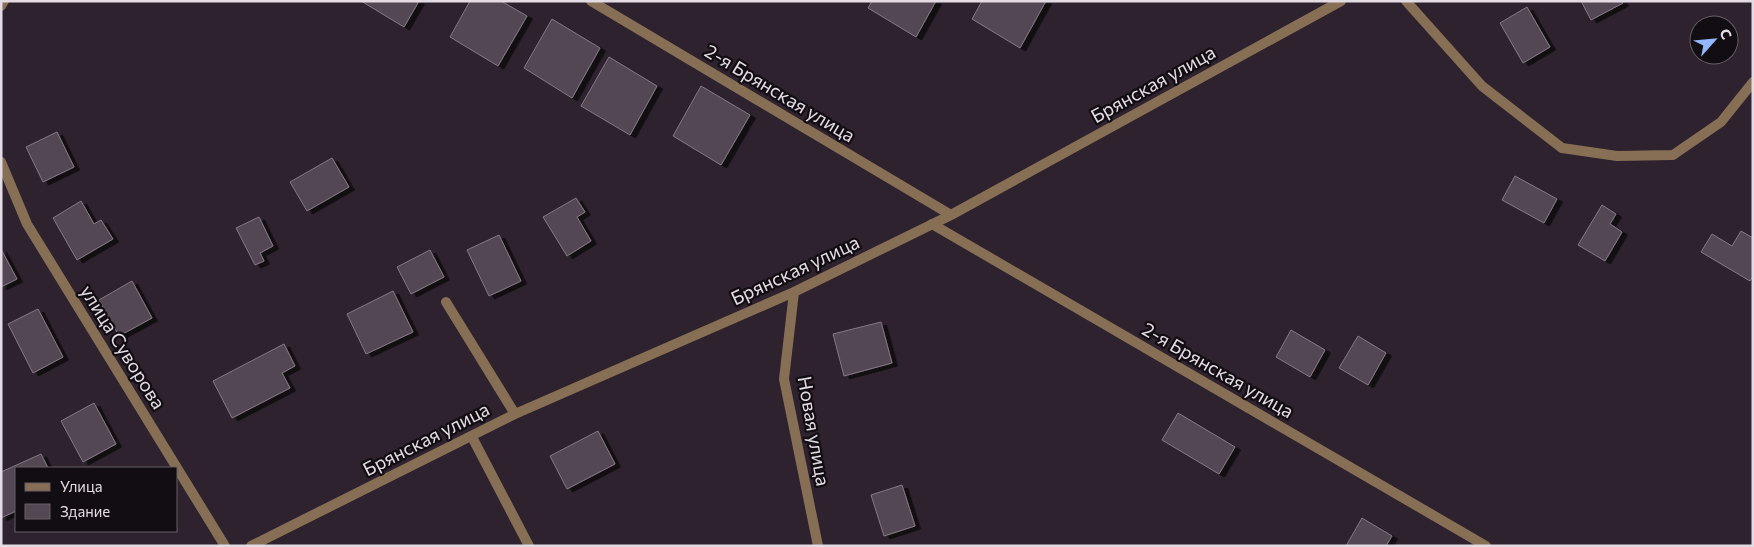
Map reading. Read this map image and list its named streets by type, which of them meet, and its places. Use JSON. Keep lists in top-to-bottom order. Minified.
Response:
{"streets":{"street":["Брянская улица","2-я Брянская улица","улица Суворова","Новая улица"]},"crossings":[["Брянская улица","2-я Брянская улица"],["Брянская улица","Новая улица"]],"legend":["Улица","Здание"],"north":"top right"}
